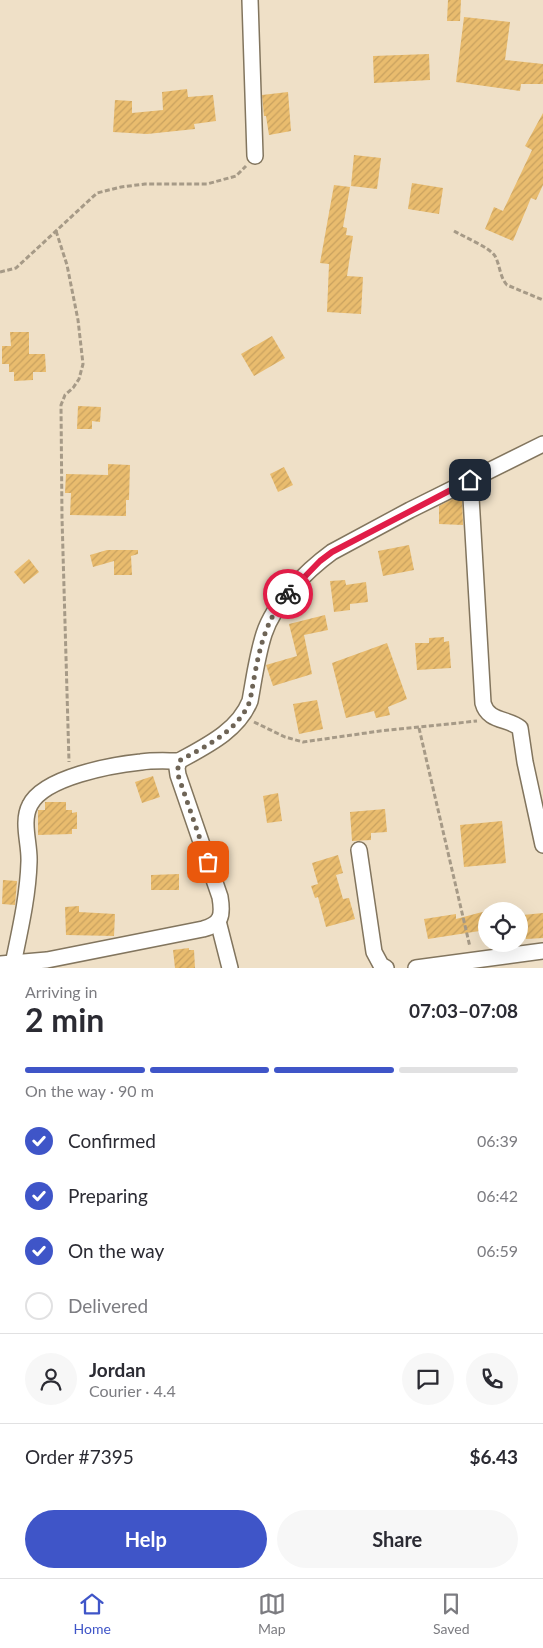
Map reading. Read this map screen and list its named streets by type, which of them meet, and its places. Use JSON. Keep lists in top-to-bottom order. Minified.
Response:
{"page":{"heading":["2 min","Arriving in","07:03–07:08"],"panel":["Jordan","Courier · 4.4","Order #7395","$6.43"],"bar":"On the way · 90 m","list":[["Confirmed","06:39"],["Preparing","06:42"],["On the way","06:59"],"Delivered"],"buttons":["Help","Share"],"tabs":["Home","Map","Saved"]}}
